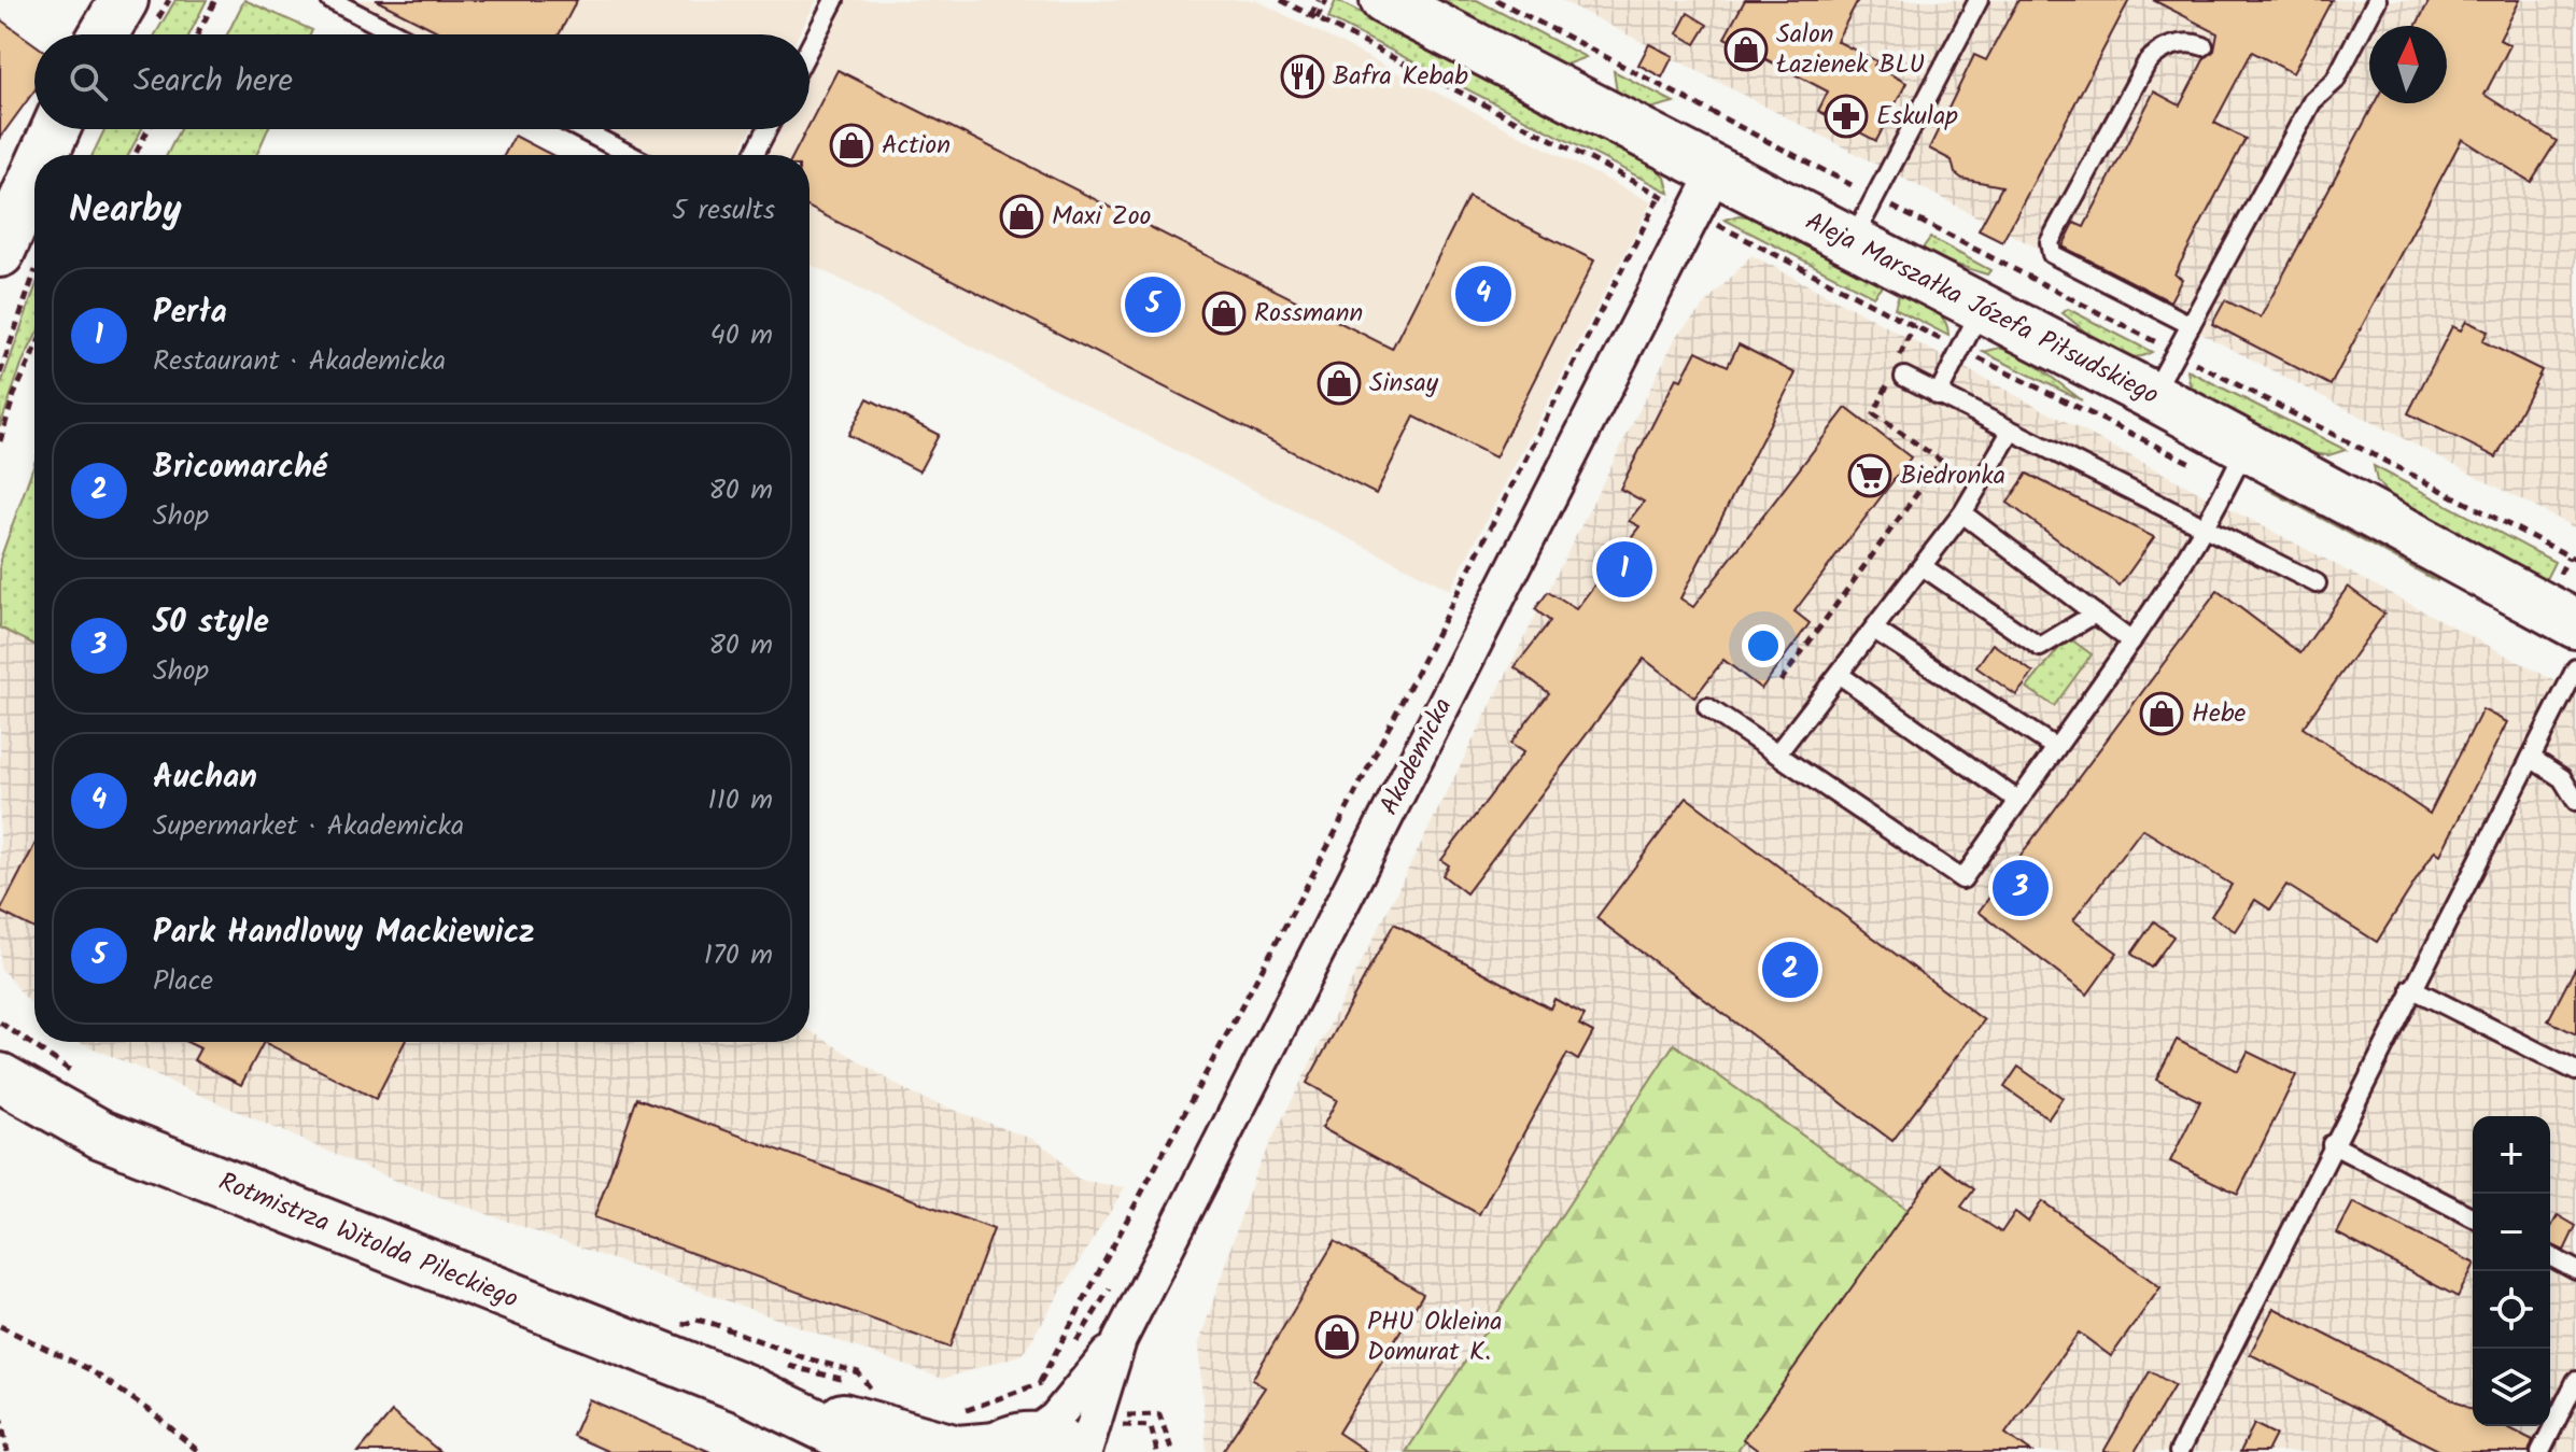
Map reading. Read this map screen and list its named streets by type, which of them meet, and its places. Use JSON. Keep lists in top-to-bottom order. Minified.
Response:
{"streets":{"street":["Aleja Marszałka Józefa Piłsudskiego","Akademicka","Rotmistrza Witolda Pileckiego"]},"crossings":[["Aleja Marszałka Józefa Piłsudskiego","Akademicka"],["Akademicka","Rotmistrza Witolda Pileckiego"]],"places":{"shop":["Salon Łazienek BLU","Action","Maxi Zoo","Rossmann","Sinsay","Hebe","PHU Okleina Domurat K."],"restaurant":["Bafra Kebab"],"pharmacy":["Eskulap"],"supermarket":["Biedronka"]},"north":"top","page":{"search":"Search here","heading":["Nearby","5 results"],"pins":["4","5","1","3","2"],"list":[{"mark":"1","name":"Perła","note":"Restaurant · Akademicka","value":"40 m"},{"mark":"2","name":"Bricomarché","note":"Shop","value":"80 m"},{"mark":"3","name":"50 style","note":"Shop","value":"80 m"},{"mark":"4","name":"Auchan","note":"Supermarket · Akademicka","value":"110 m"},{"mark":"5","name":"Park Handlowy Mackiewicz","note":"Place","value":"170 m"}],"map_buttons":["+","−"]}}
